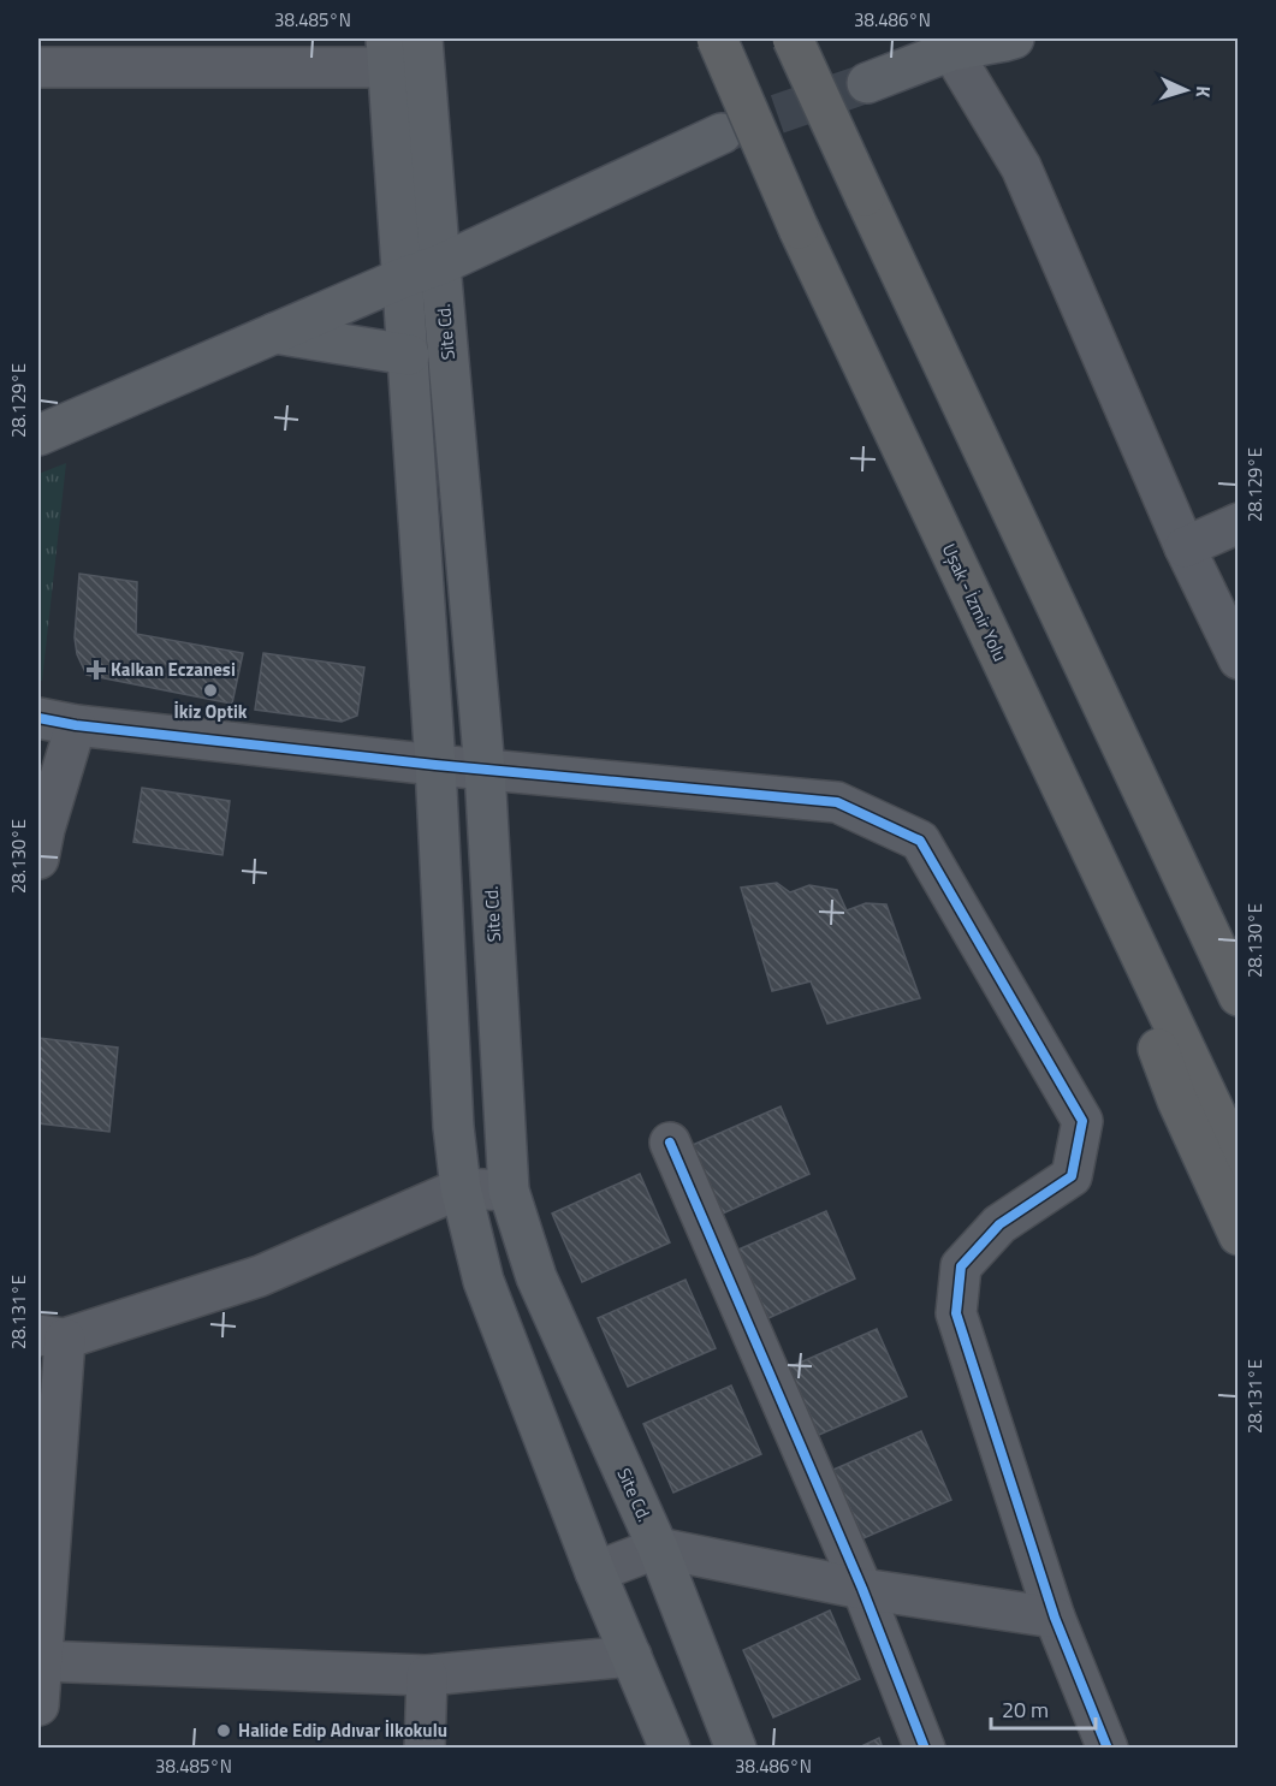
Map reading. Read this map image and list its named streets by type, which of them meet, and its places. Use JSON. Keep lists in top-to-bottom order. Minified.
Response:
{"streets":{"highway":["Uşak - İzmir Yolu"],"main road":["Site Cd."]},"places":{"health":["Kalkan Eczanesi"],"other":["İkiz Optik","Halide Edip Adıvar İlkokulu"]},"scale_bar":"20 m","north":"right","coordinates":["38.485°N","38.486°N","28.129°E","28.130°E","28.131°E"]}
